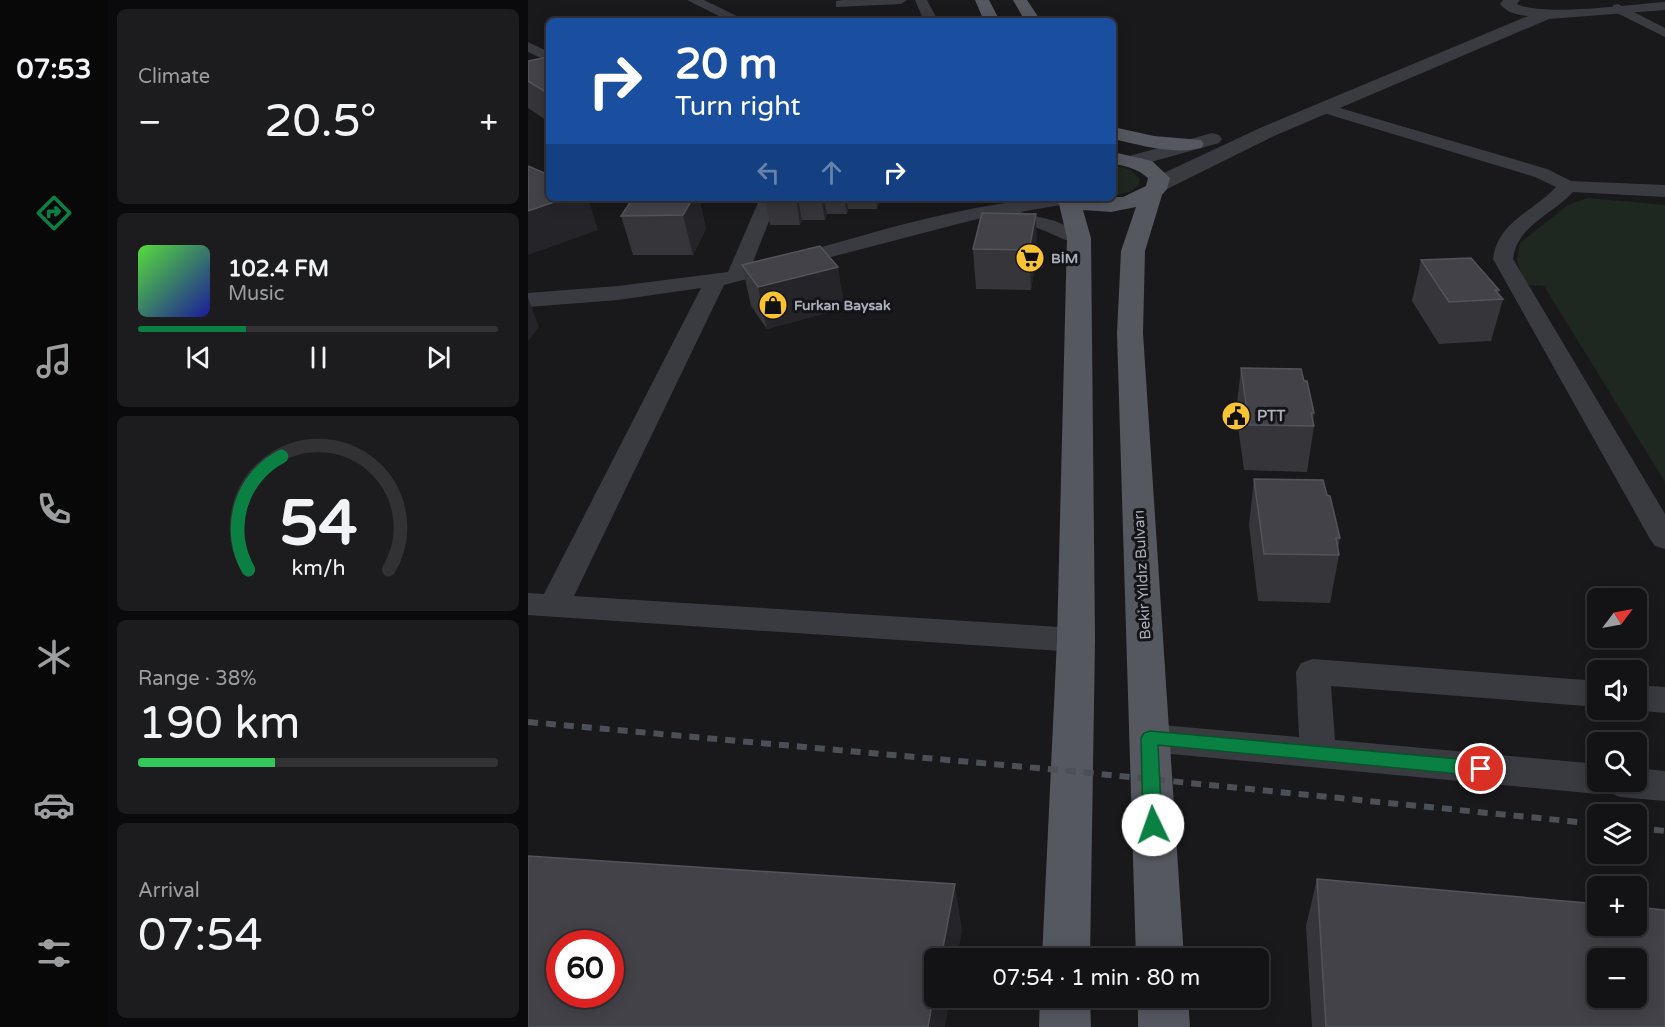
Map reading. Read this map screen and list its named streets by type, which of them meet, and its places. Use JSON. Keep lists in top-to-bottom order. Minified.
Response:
{"streets":{"main road":["Bekir Yıldız Bulvarı"]},"places":{"supermarket":["BİM"],"shop":["Furkan Baysak"],"public building":["PTT"]},"north":"top right","page":{"tabs":"07:53","tile":["Climate",["Range · 38%","190 km"],["Arrival","07:54"]],"turn":["20 m","Turn right"],"heat":["−","20.5°","+"],"song":["102.4 FM","Music"],"map_buttons":["+","−"],"limit":"60","trip":"07:54 · 1 min · 80 m","gauge":["54","km/h"]}}
